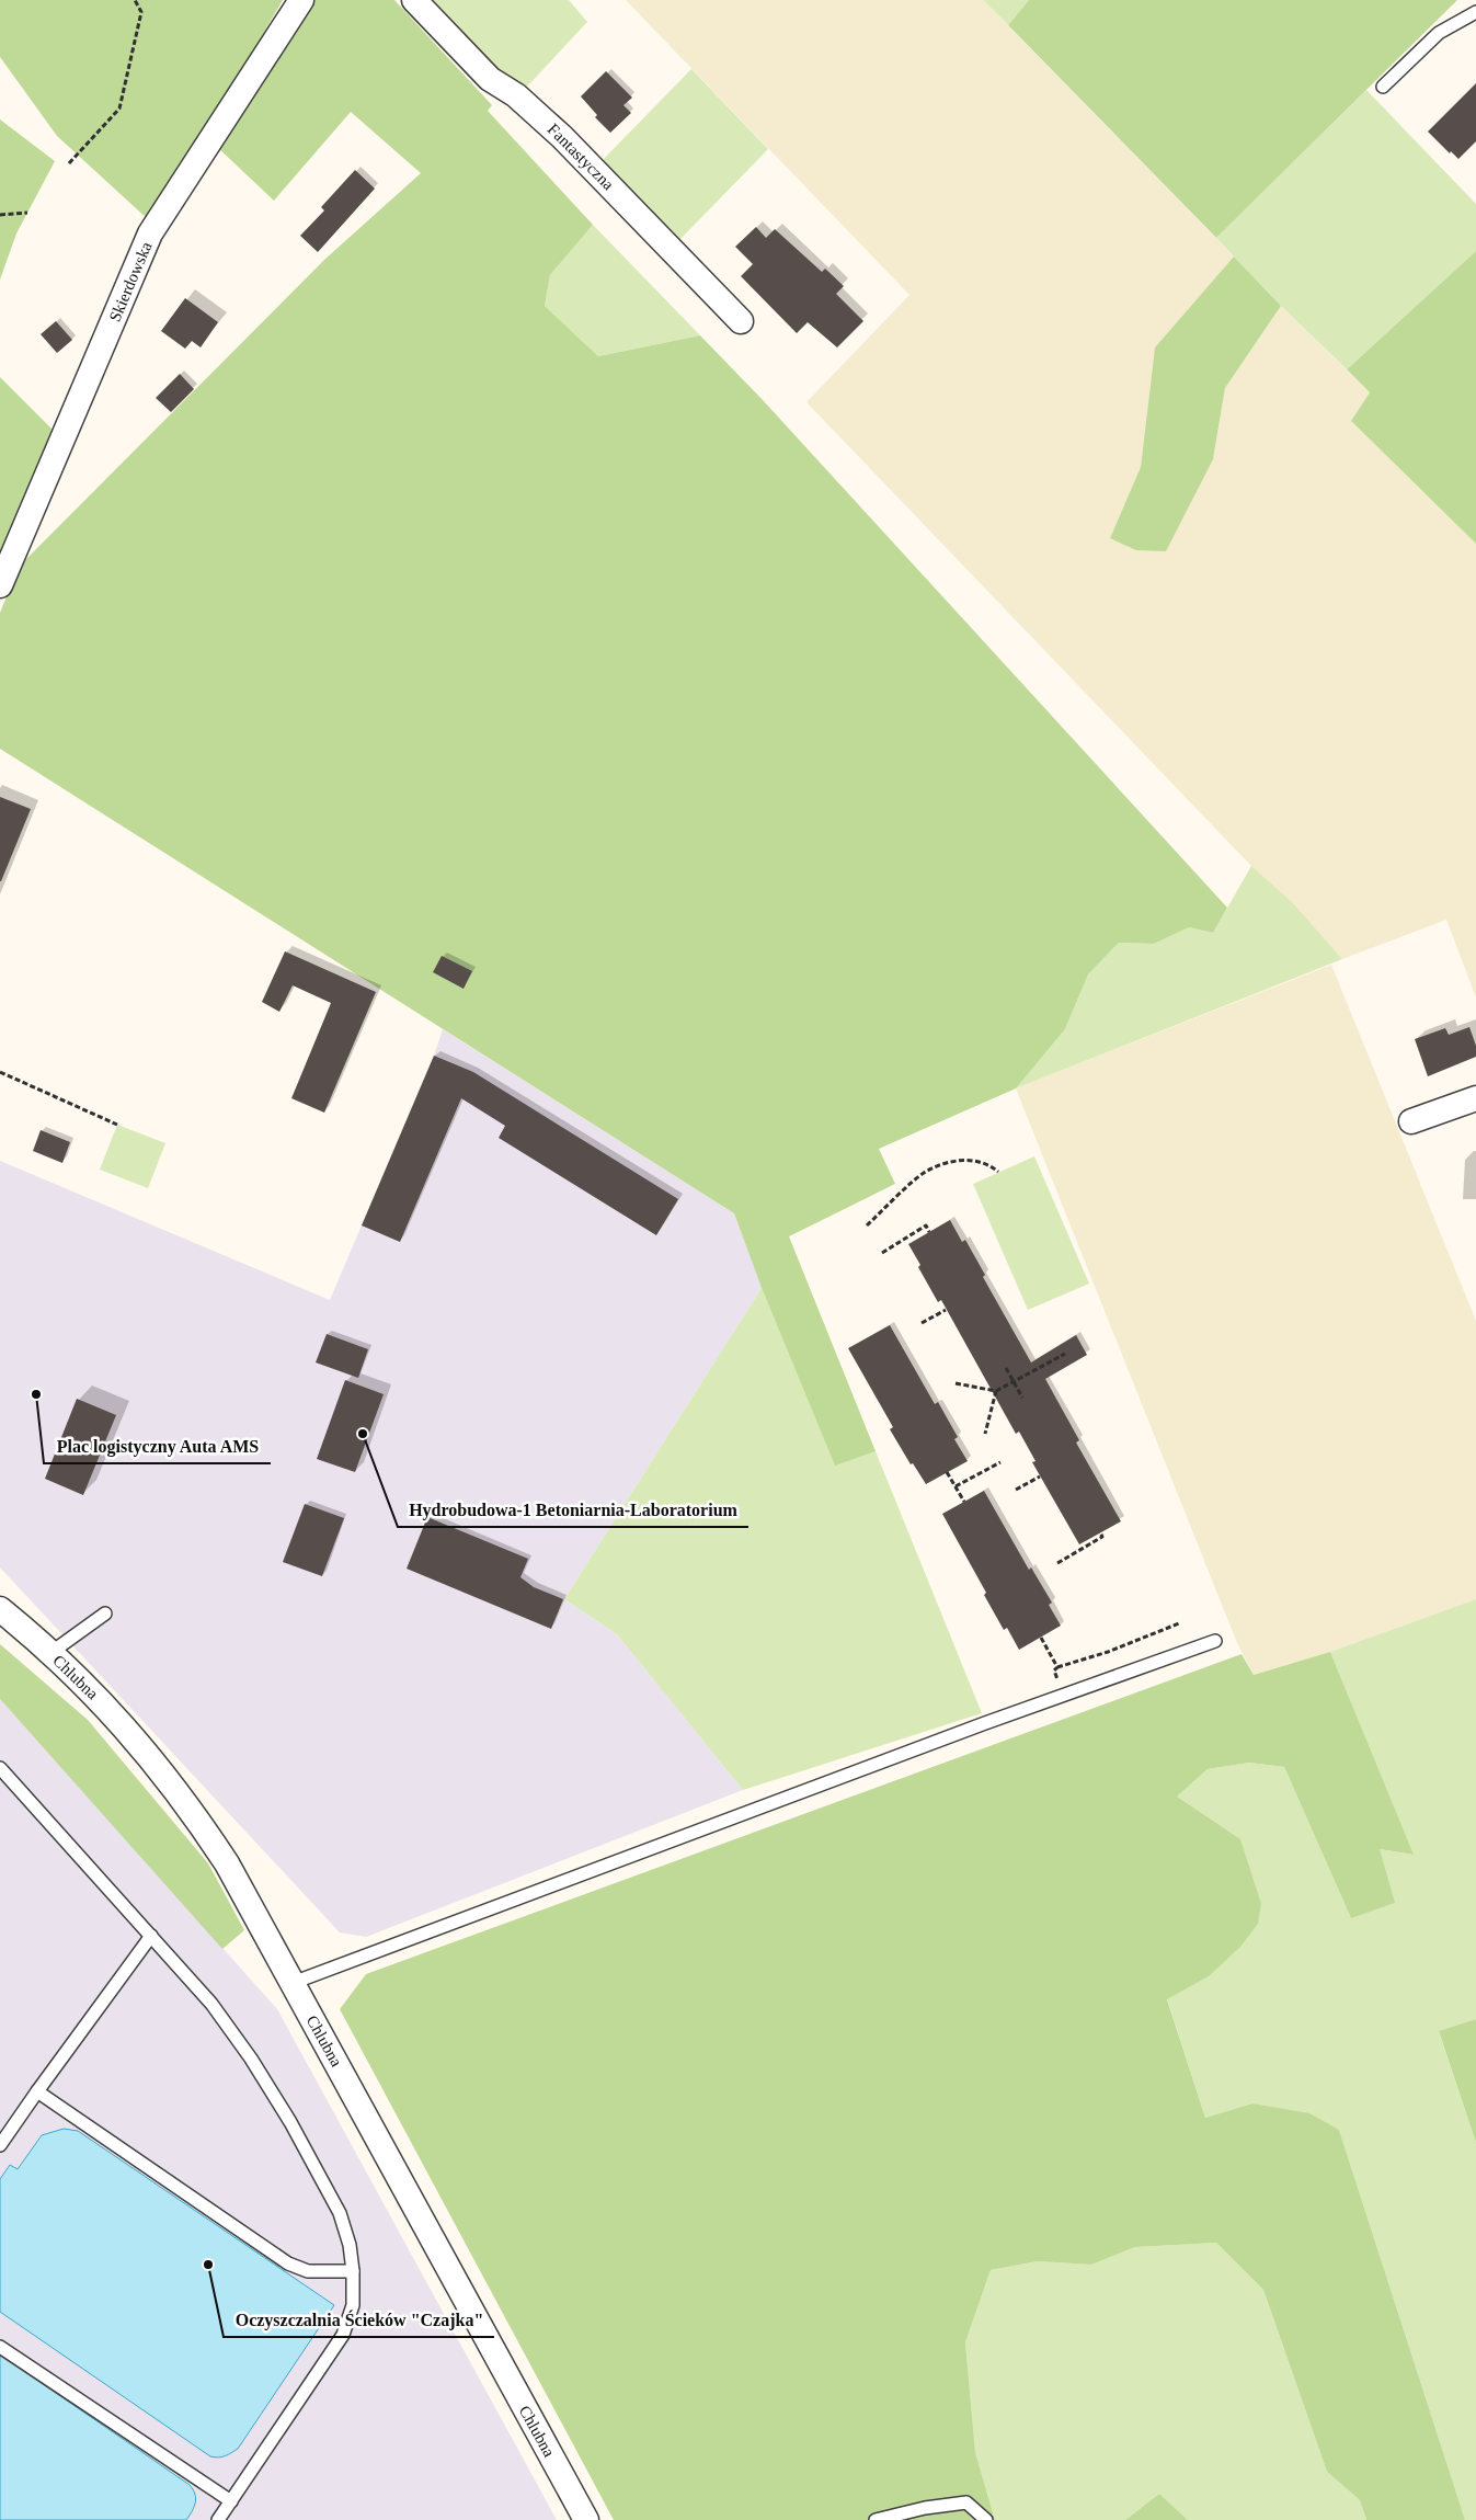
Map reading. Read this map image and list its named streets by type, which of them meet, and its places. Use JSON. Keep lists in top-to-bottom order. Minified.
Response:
{"streets":{"street":["Fantastyczna","Skierdowska","Chlubna"]},"places":["Plac logistyczny Auta AMS","Hydrobudowa-1 Betoniarnia-Laboratorium","Oczyszczalnia Ścieków \"Czajka\""]}
